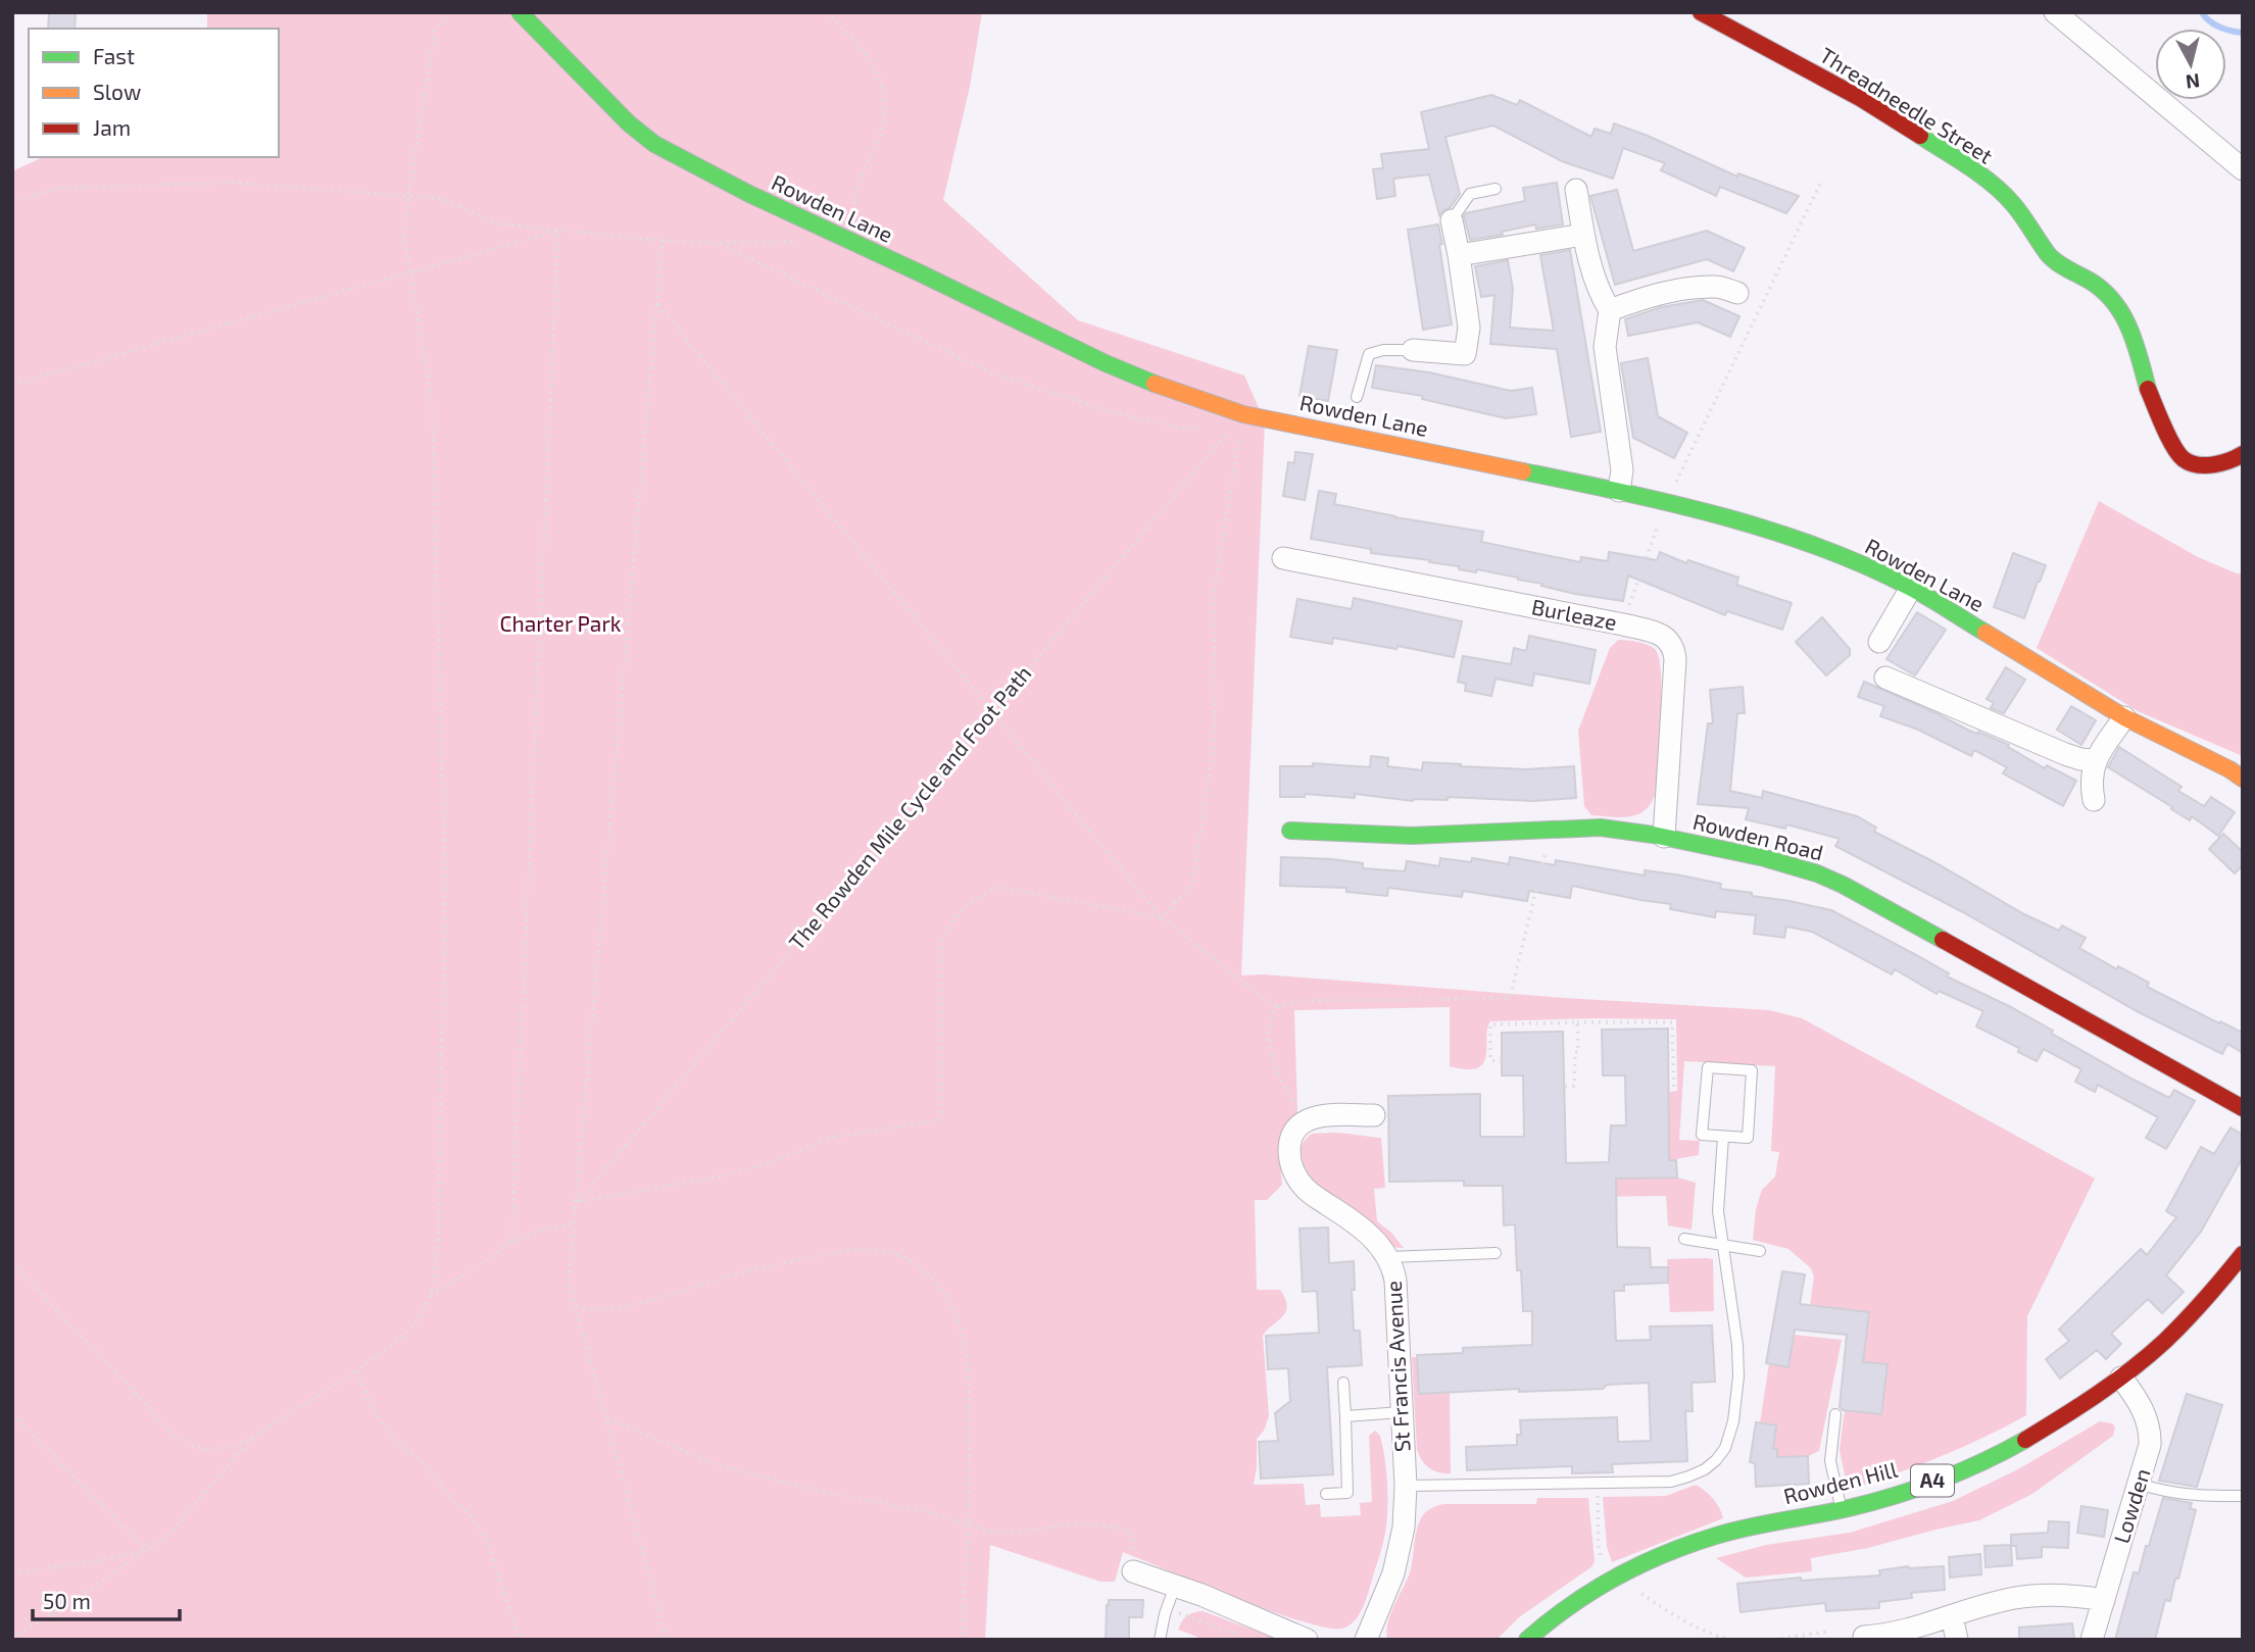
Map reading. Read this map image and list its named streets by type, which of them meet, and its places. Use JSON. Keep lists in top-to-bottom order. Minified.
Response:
{"streets":{"street":["Threadneedle Street","Rowden Lane","Burleaze","Rowden Road","St Francis Avenue","A4","Rowden Hill","Lowden"],"path":["The Rowden Mile Cycle and Foot Path"]},"crossings":[["Rowden Lane","The Rowden Mile Cycle and Foot Path"],["Burleaze","Rowden Road"],["Rowden Hill","Lowden"]],"parks":["Charter Park"],"legend":["Fast","Slow","Jam"],"scale_bar":"50 m","north":"bottom"}
